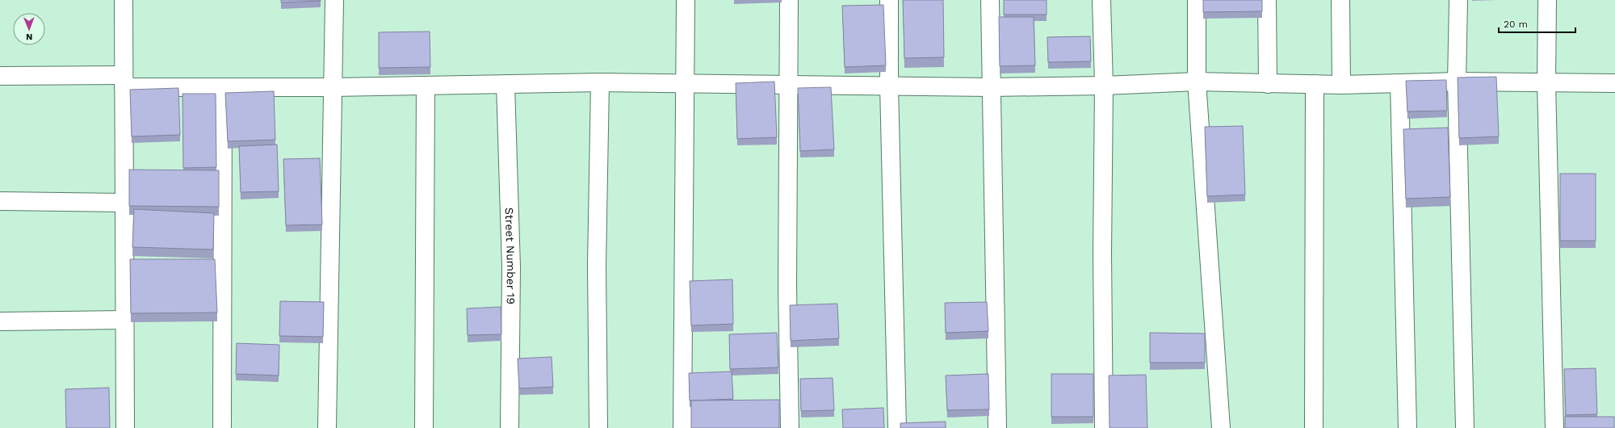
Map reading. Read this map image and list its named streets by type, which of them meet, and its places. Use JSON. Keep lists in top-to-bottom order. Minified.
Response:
{"streets":{"street":["Street Number 19"]},"scale_bar":"20 m","north":"bottom"}
